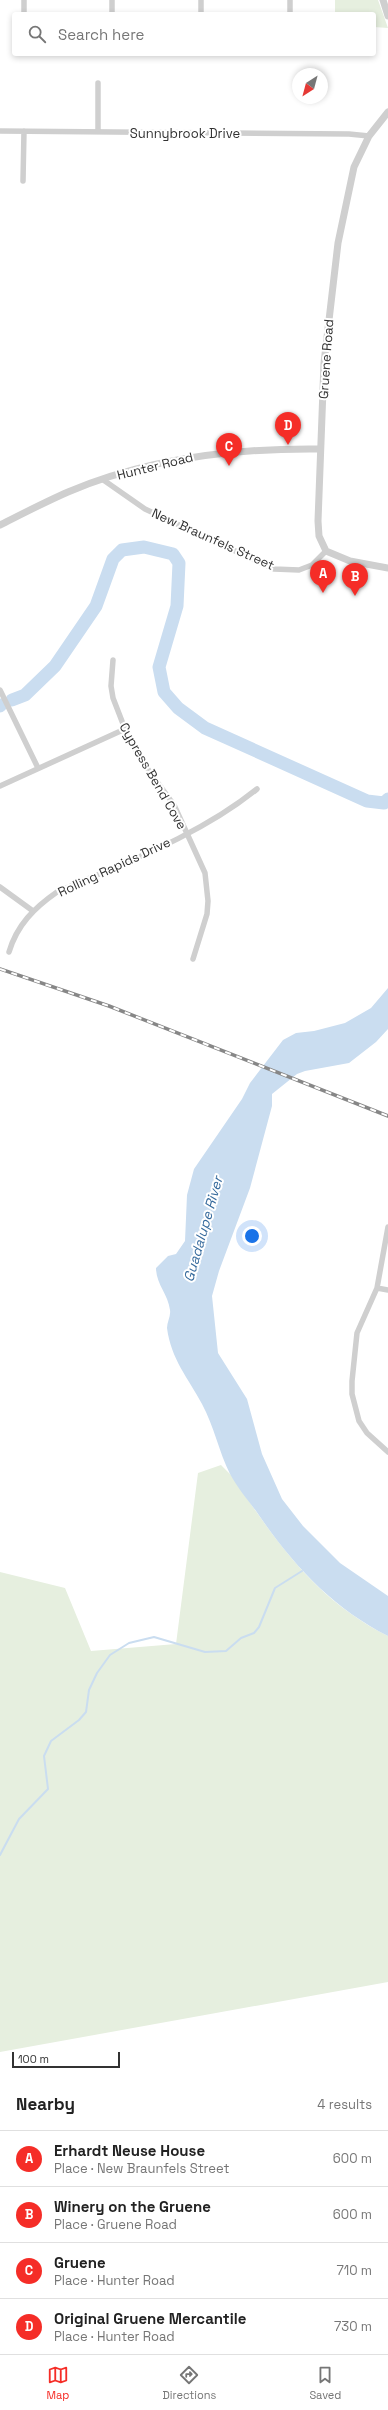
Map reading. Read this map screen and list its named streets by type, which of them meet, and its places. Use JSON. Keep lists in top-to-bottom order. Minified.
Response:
{"streets":{"street":["Sunnybrook Drive","Gruene Road","Hunter Road","New Braunfels Street","Cypress Bend Cove","Rolling Rapids Drive"]},"crossings":[["Sunnybrook Drive","Gruene Road"],["Gruene Road","Hunter Road"],["Gruene Road","New Braunfels Street"],["Hunter Road","New Braunfels Street"],["Cypress Bend Cove","Rolling Rapids Drive"]],"water":["Guadalupe River"],"scale_bar":"100 m","north":"bottom left","page":{"search":"Search here","pins":["D","C","A","B"],"scale":"100 m","heading":["Nearby","4 results"],"list":[{"mark":"A","name":"Erhardt Neuse House","note":"Place · New Braunfels Street","value":"600 m"},{"mark":"B","name":"Winery on the Gruene","note":"Place · Gruene Road","value":"600 m"},{"mark":"C","name":"Gruene","note":"Place · Hunter Road","value":"710 m"},{"mark":"D","name":"Original Gruene Mercantile","note":"Place · Hunter Road","value":"730 m"}],"nav":["Map","Directions","Saved"]}}
